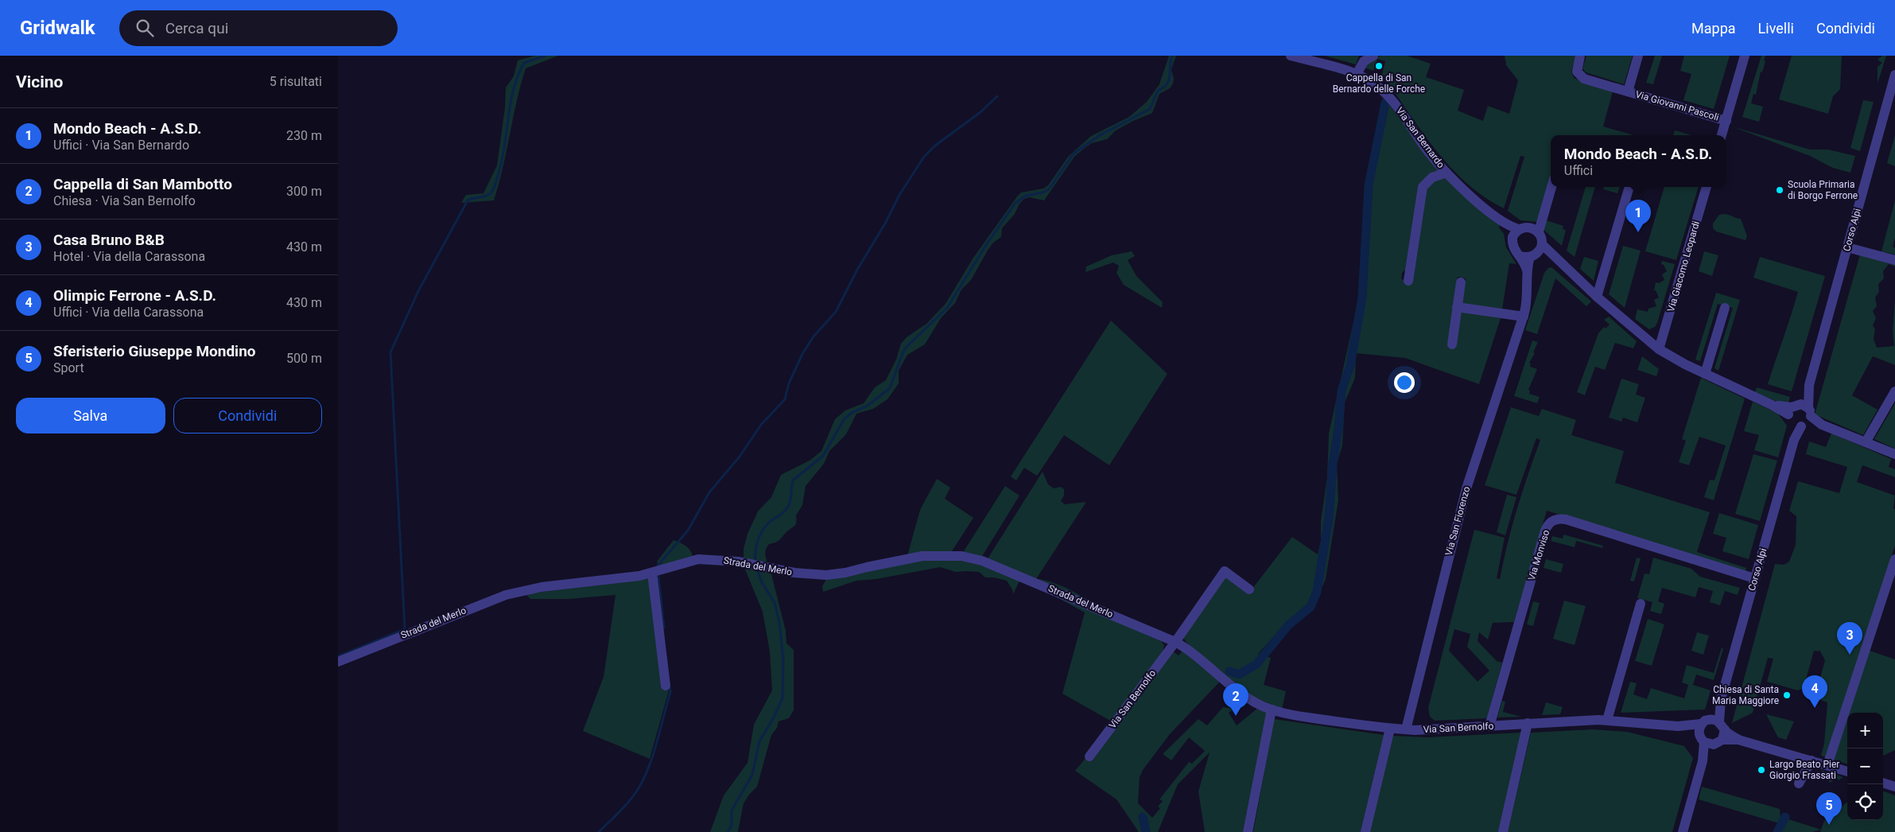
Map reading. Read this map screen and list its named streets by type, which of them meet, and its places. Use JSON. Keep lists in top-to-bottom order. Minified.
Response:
{"streets":{"street":["Via Giovanni Pascoli","Via San Bernardo","Corso Alpi","Via Giacomo Leopardi","Via San Fiorenzo","Via Monviso","Strada del Merlo","Via San Bernolfo"]},"crossings":[["Via San Bernardo","Via San Fiorenzo"],["Corso Alpi","Via Monviso"],["Corso Alpi","Via San Bernolfo"],["Via San Fiorenzo","Via San Bernolfo"],["Via Monviso","Via San Bernolfo"],["Strada del Merlo","Via San Bernolfo"]],"places":["Cappella di San Bernardo delle Forche","Scuola Primaria di Borgo Ferrone","Chiesa di Santa Maria Maggiore","Largo Beato Pier Giorgio Frassati"],"page":{"header":"Gridwalk","search":"Cerca qui","nav":["Mappa","Livelli","Condividi"],"heading":["Vicino","5 risultati"],"list":[{"mark":"1","name":"Mondo Beach - A.S.D.","note":"Uffici · Via San Bernardo","value":"230 m"},{"mark":"2","name":"Cappella di San Mambotto","note":"Chiesa · Via San Bernolfo","value":"300 m"},{"mark":"3","name":"Casa Bruno B&B","note":"Hotel · Via della Carassona","value":"430 m"},{"mark":"4","name":"Olimpic Ferrone - A.S.D.","note":"Uffici · Via della Carassona","value":"430 m"},{"mark":"5","name":"Sferisterio Giuseppe Mondino","note":"Sport","value":"500 m"}],"popup":["Mondo Beach - A.S.D.","Uffici"],"pins":["1","3","4","2","5"],"buttons":["Salva","Condividi"],"map_buttons":["+","−"]}}
